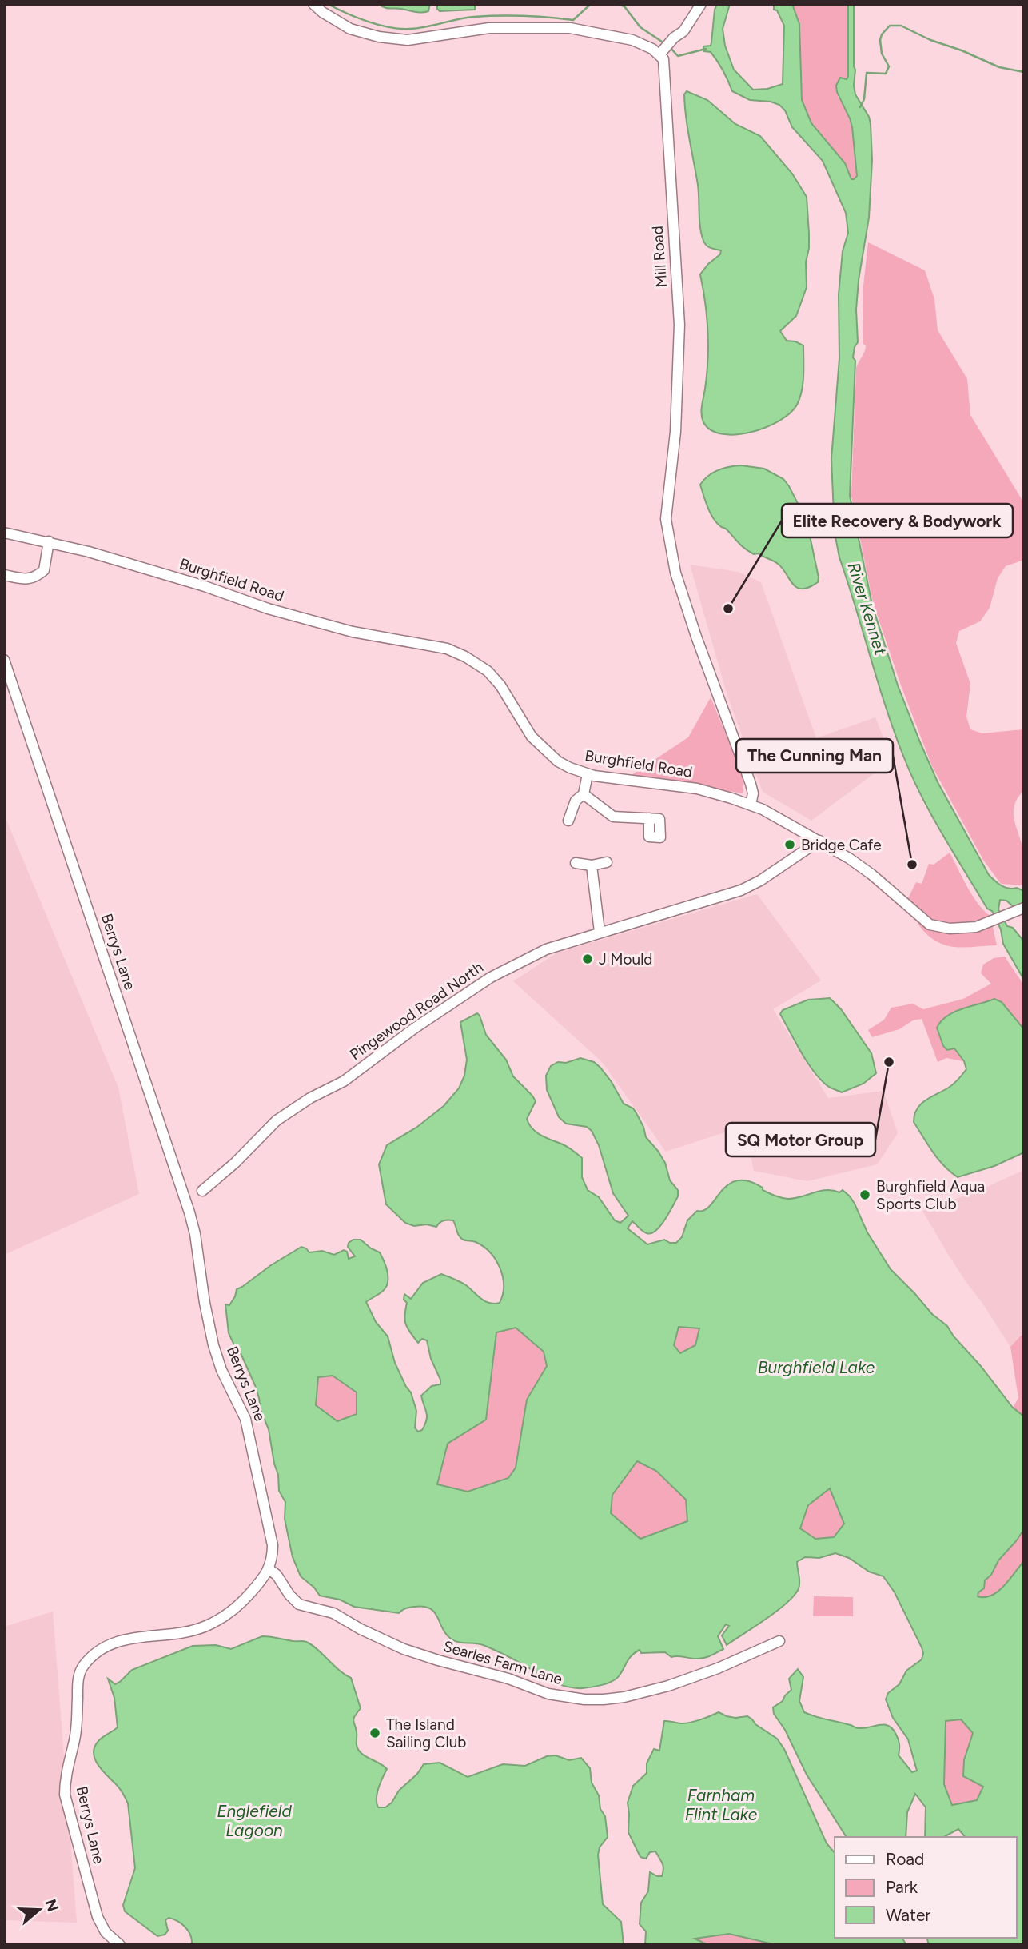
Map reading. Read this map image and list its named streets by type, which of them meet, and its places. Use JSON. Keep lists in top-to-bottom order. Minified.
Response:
{"streets":{"street":["Mill Road","Burghfield Road","Berrys Lane","Pingewood Road North","Searles Farm Lane"]},"crossings":[["Mill Road","Burghfield Road"],["Burghfield Road","Pingewood Road North"],["Berrys Lane","Searles Farm Lane"]],"water":["River Kennet","Burghfield Lake","Farnham Flint Lake","Englefield Lagoon"],"places":["Elite Recovery & Bodywork","Bridge Cafe","The Cunning Man","J Mould","SQ Motor Group","Burghfield Aqua Sports Club","The Island Sailing Club"],"legend":["Road","Park","Water"],"north":"right"}
